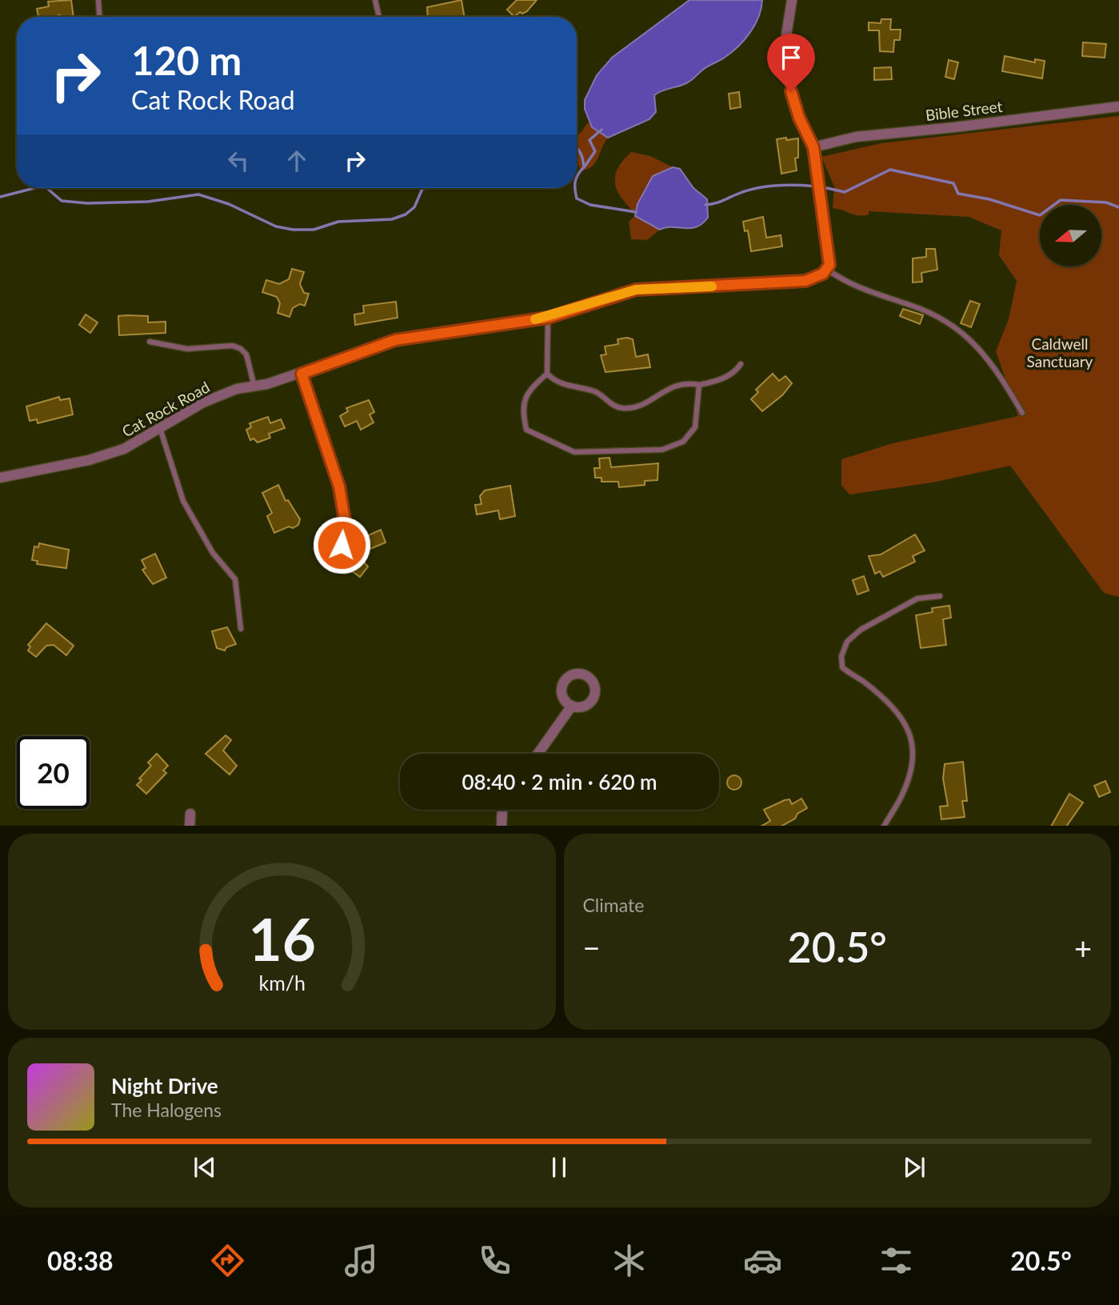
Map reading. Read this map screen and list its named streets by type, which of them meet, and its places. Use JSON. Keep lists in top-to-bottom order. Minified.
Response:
{"streets":{"street":["Bible Street","Cat Rock Road"]},"parks":["Caldwell Sanctuary"],"north":"left","page":{"turn":["120 m","Cat Rock Road"],"limit":"20","trip":"08:40 · 2 min · 620 m","tile":"Climate","heat":["−","20.5°","+"],"song":["Night Drive","The Halogens"],"tabs":["08:38","20.5°"],"gauge":["16","km/h"]}}
